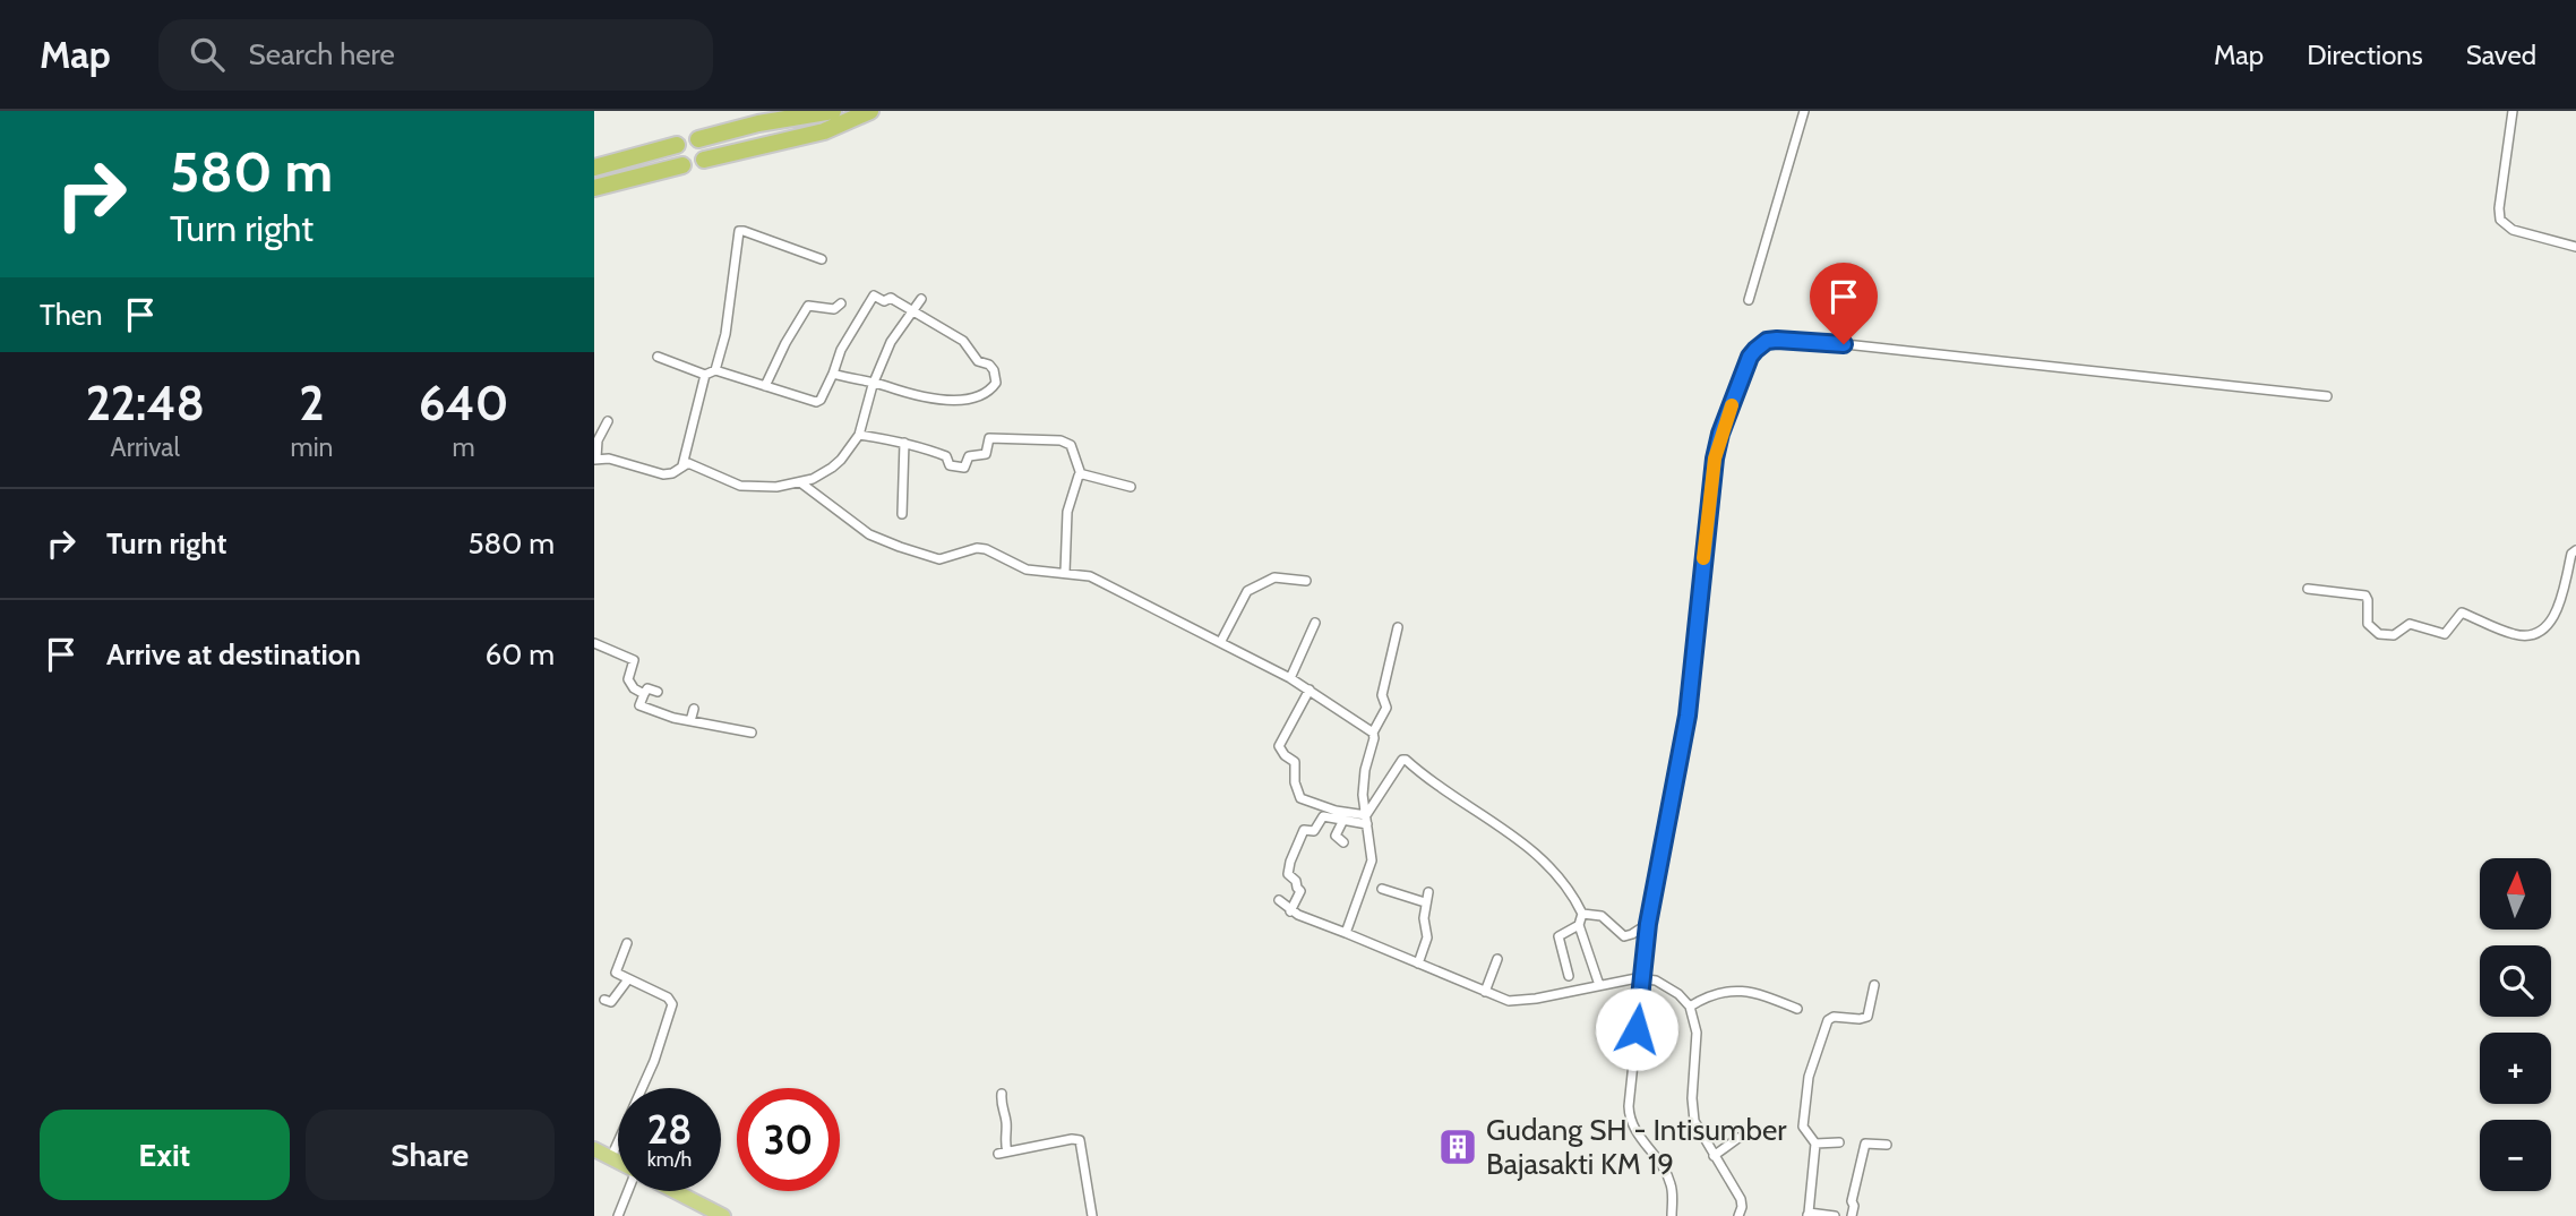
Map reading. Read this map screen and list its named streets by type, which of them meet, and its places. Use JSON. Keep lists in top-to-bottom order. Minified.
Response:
{"places":{"building":["Gudang SH - Intisumber Bajasakti KM 19"]},"north":"top","page":{"header":"Map","search":"Search here","nav":["Map","Directions","Saved"],"turn":["580 m","Turn right"],"then":"Then","eta":["22:48","Arrival","2","min","640","m"],"list":[{"name":"Turn right","value":"580 m"},{"name":"Arrive at destination","value":"60 m"}],"map_buttons":["+","−"],"speed":"28 km/h","limit":"30","buttons":["Exit","Share"]}}
